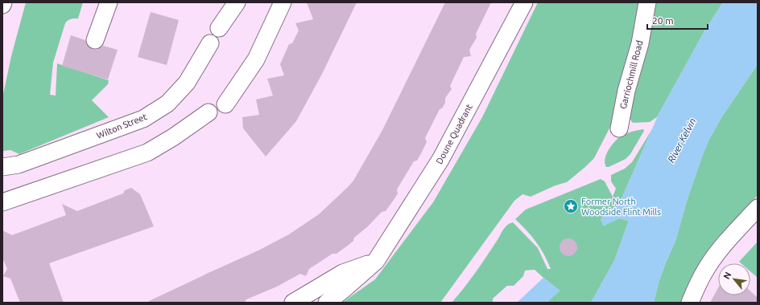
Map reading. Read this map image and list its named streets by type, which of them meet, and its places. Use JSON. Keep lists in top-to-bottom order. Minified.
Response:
{"streets":{"street":["Garriochmill Road","Wilton Street","Doune Quadrant"]},"water":["River Kelvin"],"places":{"place":["Former North Woodside Flint Mills"]},"scale_bar":"20 m","north":"top left"}
